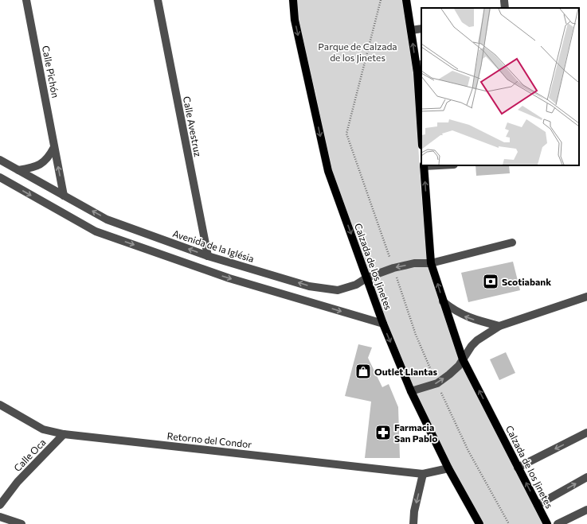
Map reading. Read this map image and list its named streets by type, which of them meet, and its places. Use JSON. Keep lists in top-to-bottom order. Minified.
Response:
{"streets":{"main road":["Calzada de los Jinetes"],"street":["Calle Pichón","Calle Avestruz","Avenida de la Iglésia","Retorno del Condor","Calle Oca"]},"crossings":[["Calle Pichón","Avenida de la Iglésia"],["Calle Avestruz","Avenida de la Iglésia"],["Avenida de la Iglésia","Calzada de los Jinetes"],["Calzada de los Jinetes","Retorno del Condor"],["Retorno del Condor","Calle Oca"]],"parks":["Parque de Calzada de los Jinetes"],"places":{"bank":["Scotiabank"],"shop":["Outlet Llantas"],"pharmacy":["Farmacia San Pablo"]}}
